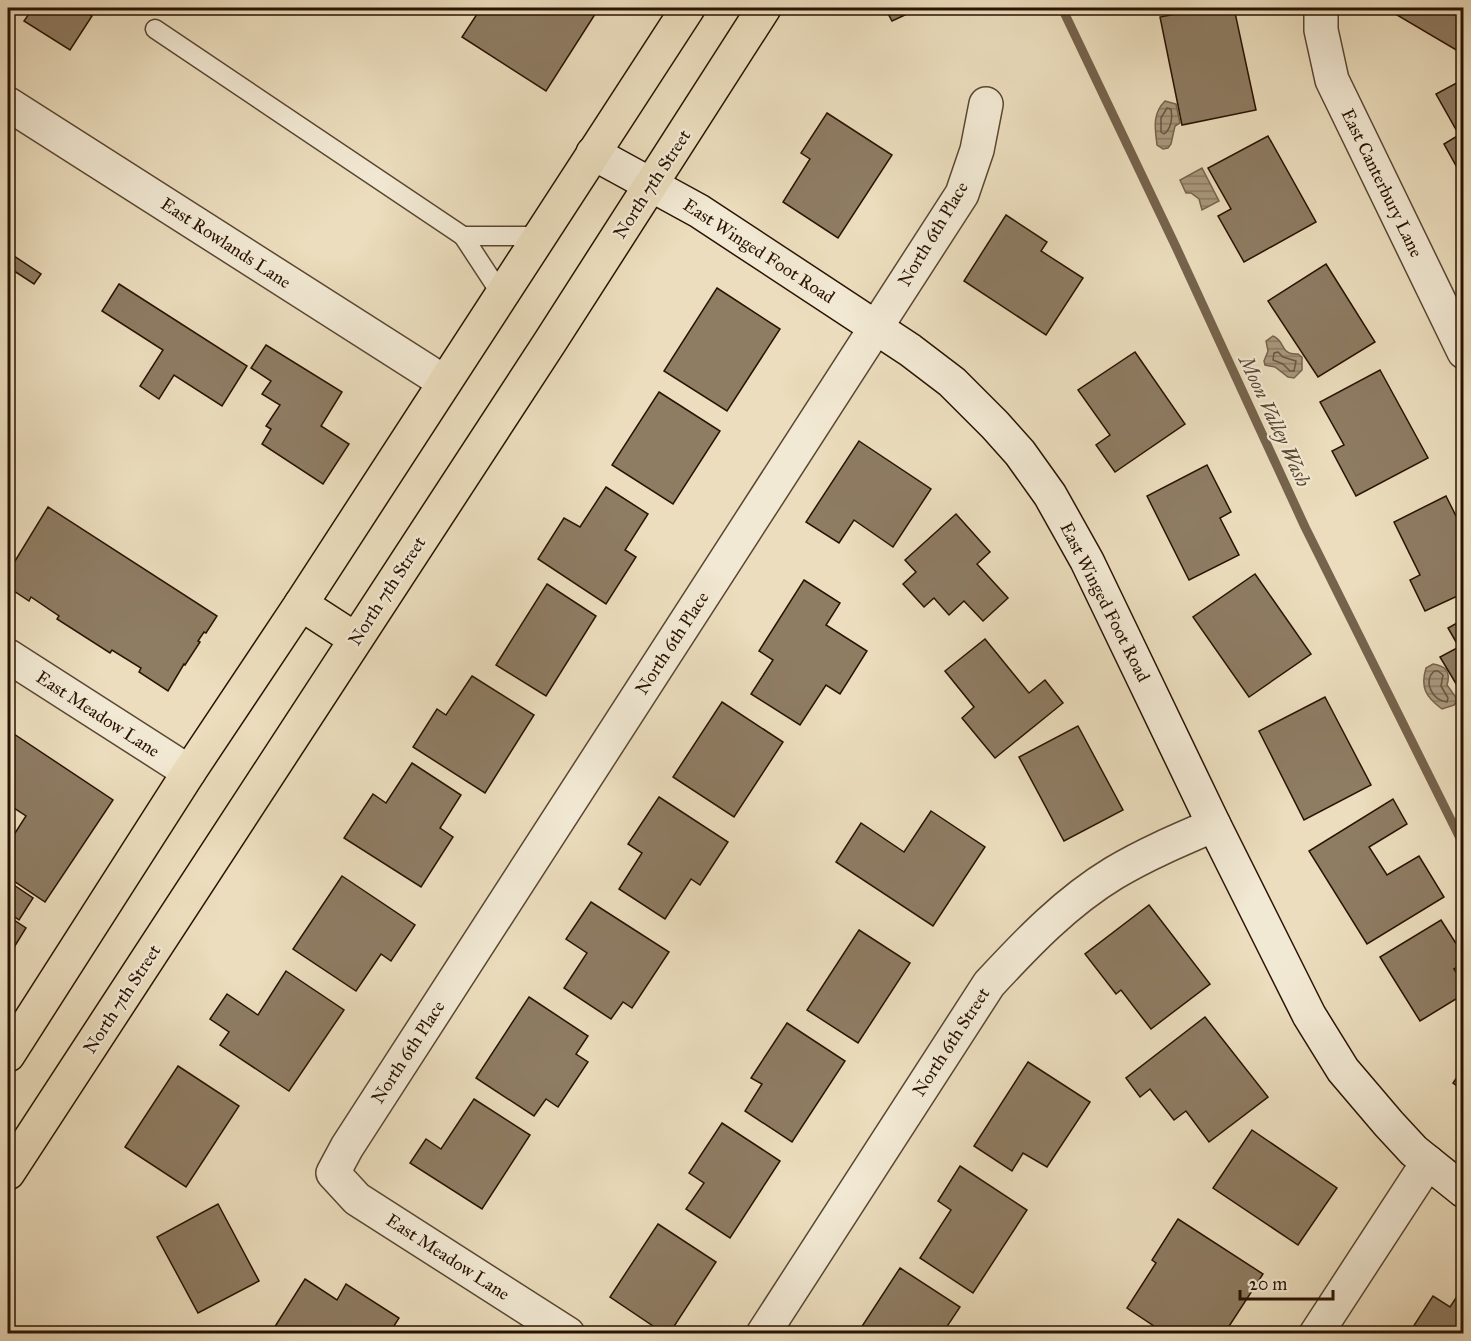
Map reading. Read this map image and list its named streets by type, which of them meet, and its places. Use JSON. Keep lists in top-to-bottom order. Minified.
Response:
{"streets":{"main road":["North 7th Street"],"street":["East Canterbury Lane","North 6th Place","East Rowlands Lane","East Winged Foot Road","East Meadow Lane","North 6th Street"]},"crossings":[["North 7th Street","East Winged Foot Road"],["North 6th Place","East Winged Foot Road"],["North 6th Place","East Meadow Lane"],["East Winged Foot Road","North 6th Street"]],"water":["Moon Valley Wash"],"scale_bar":"20 m"}
